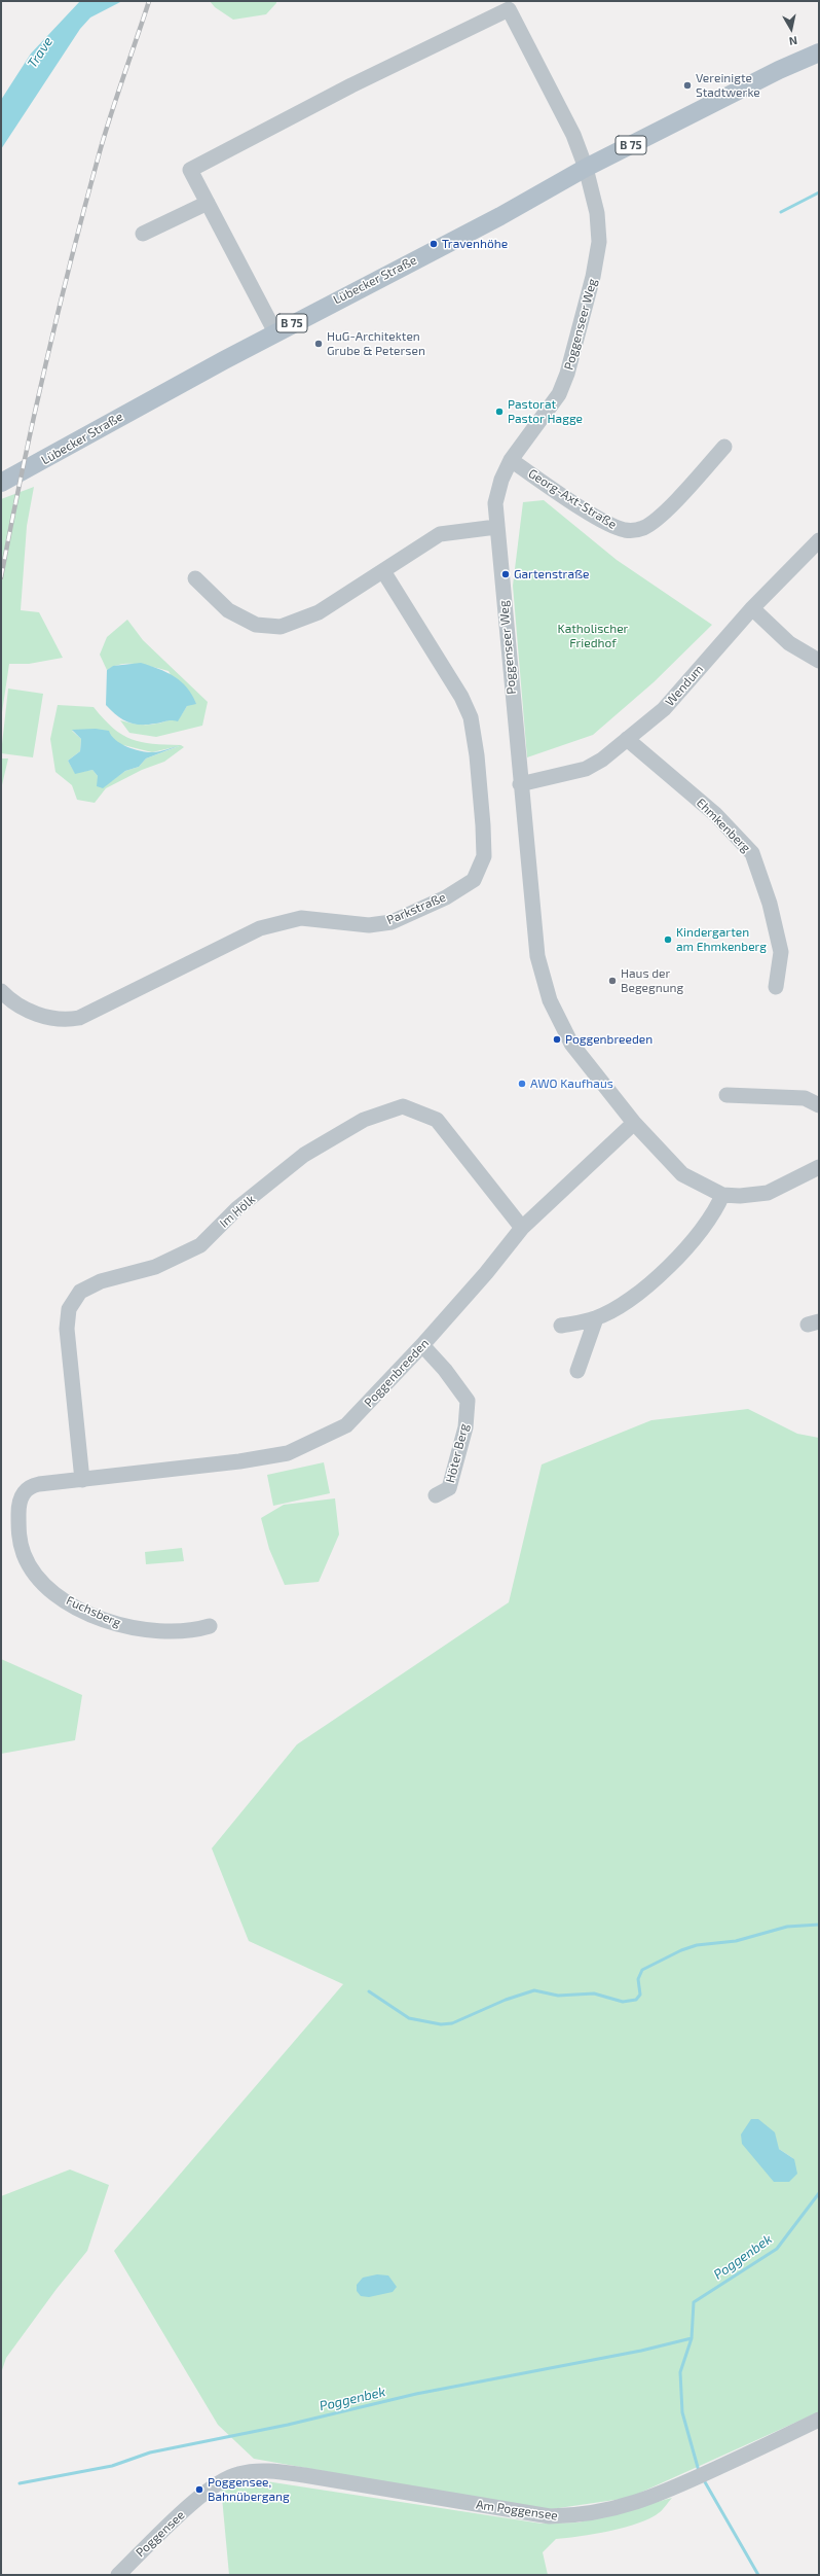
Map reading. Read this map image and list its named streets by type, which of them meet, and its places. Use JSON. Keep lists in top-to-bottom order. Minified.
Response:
{"streets":{"main road":["B 75","Lübecker Straße"],"street":["Poggenseer Weg","Georg-Axt-Straße","Wendum","Ehmkenberg","Parkstraße","Im Hölk","Poggenbreeden","Höter Berg","Fuchsberg","Am Poggensee","Poggensee"]},"crossings":[["Lübecker Straße","Poggenseer Weg"],["Poggenseer Weg","Georg-Axt-Straße"],["Poggenseer Weg","Wendum"],["Poggenseer Weg","Poggenbreeden"],["Wendum","Ehmkenberg"],["Im Hölk","Poggenbreeden"],["Im Hölk","Fuchsberg"],["Poggenbreeden","Höter Berg"],["Poggenbreeden","Fuchsberg"],["Am Poggensee","Poggensee"]],"water":["Trave","Poggenbek"],"parks":["Katholischer Friedhof"],"places":["Vereinigte Stadtwerke","Travenhöhe","HuG-Architekten Grube & Petersen","Pastorat Pastor Hagge","Gartenstraße","Kindergarten am Ehmkenberg","Haus der Begegnung","Poggenbreeden","AWO Kaufhaus","Poggensee, Bahnübergang"],"north":"bottom"}
